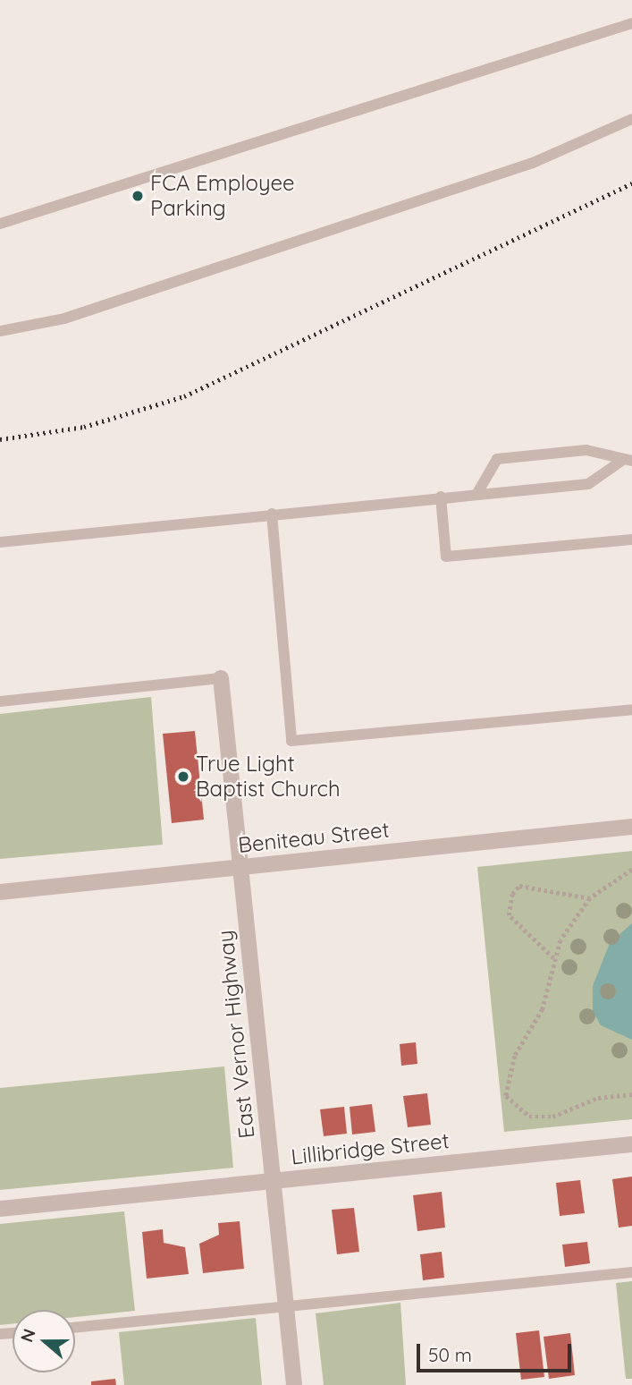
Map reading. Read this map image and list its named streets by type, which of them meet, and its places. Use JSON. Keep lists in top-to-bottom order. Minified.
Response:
{"streets":{"street":["Beniteau Street","East Vernor Highway","Lillibridge Street"]},"crossings":[["Beniteau Street","East Vernor Highway"],["East Vernor Highway","Lillibridge Street"]],"places":["FCA Employee Parking","True Light Baptist Church"],"scale_bar":"50 m","north":"left"}
